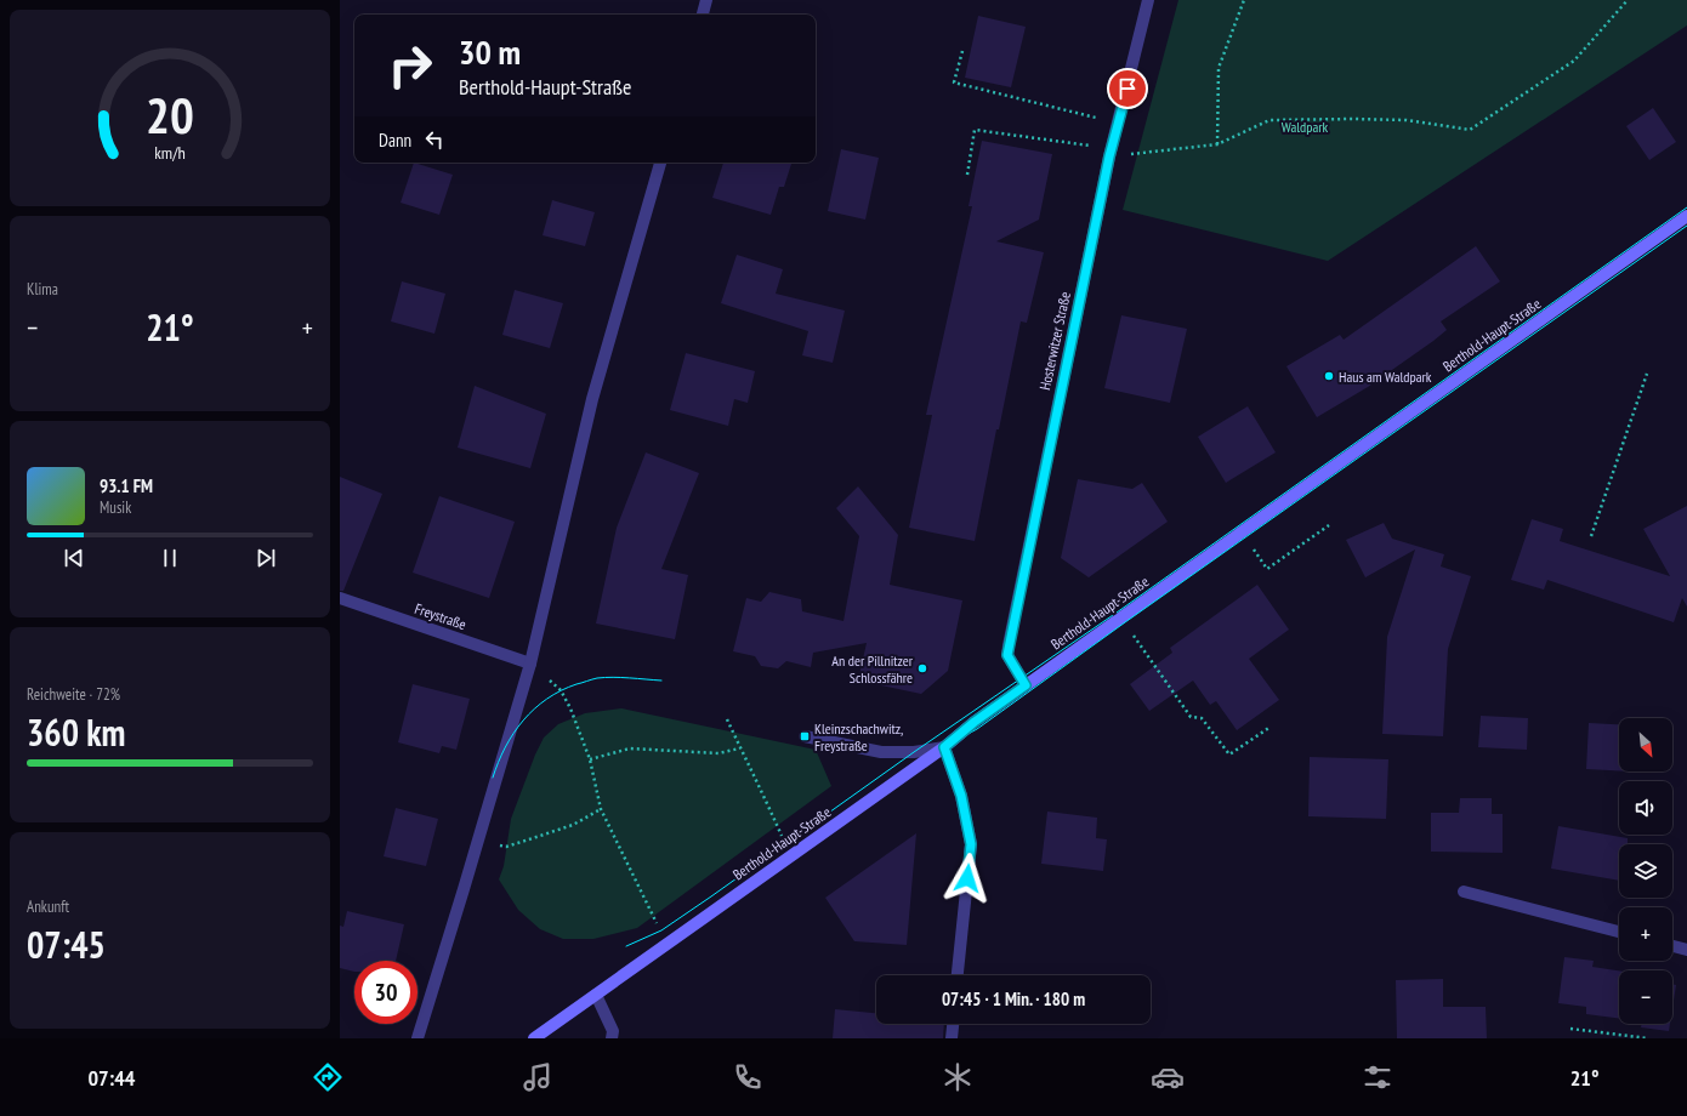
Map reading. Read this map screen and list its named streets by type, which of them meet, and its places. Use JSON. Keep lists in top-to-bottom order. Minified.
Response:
{"streets":{"street":["Berthold-Haupt-Straße","Hosterwitzer Straße","Freystraße"]},"crossings":[["Berthold-Haupt-Straße","Hosterwitzer Straße"]],"parks":["Waldpark"],"places":{"other":["Haus am Waldpark","An der Pillnitzer Schlossfähre"],"transit":["Kleinzschachwitz, Freystraße"]},"north":"bottom right","page":{"turn":["30 m","Berthold-Haupt-Straße"],"then":"Dann","tile":["Klima",["Reichweite · 72%","360 km"],["Ankunft","07:45"]],"heat":["−","21°","+"],"song":["93.1 FM","Musik"],"map_buttons":["+","−"],"limit":"30","trip":"07:45 · 1 Min. · 180 m","tabs":["07:44","21°"],"gauge":["20","km/h"]}}
